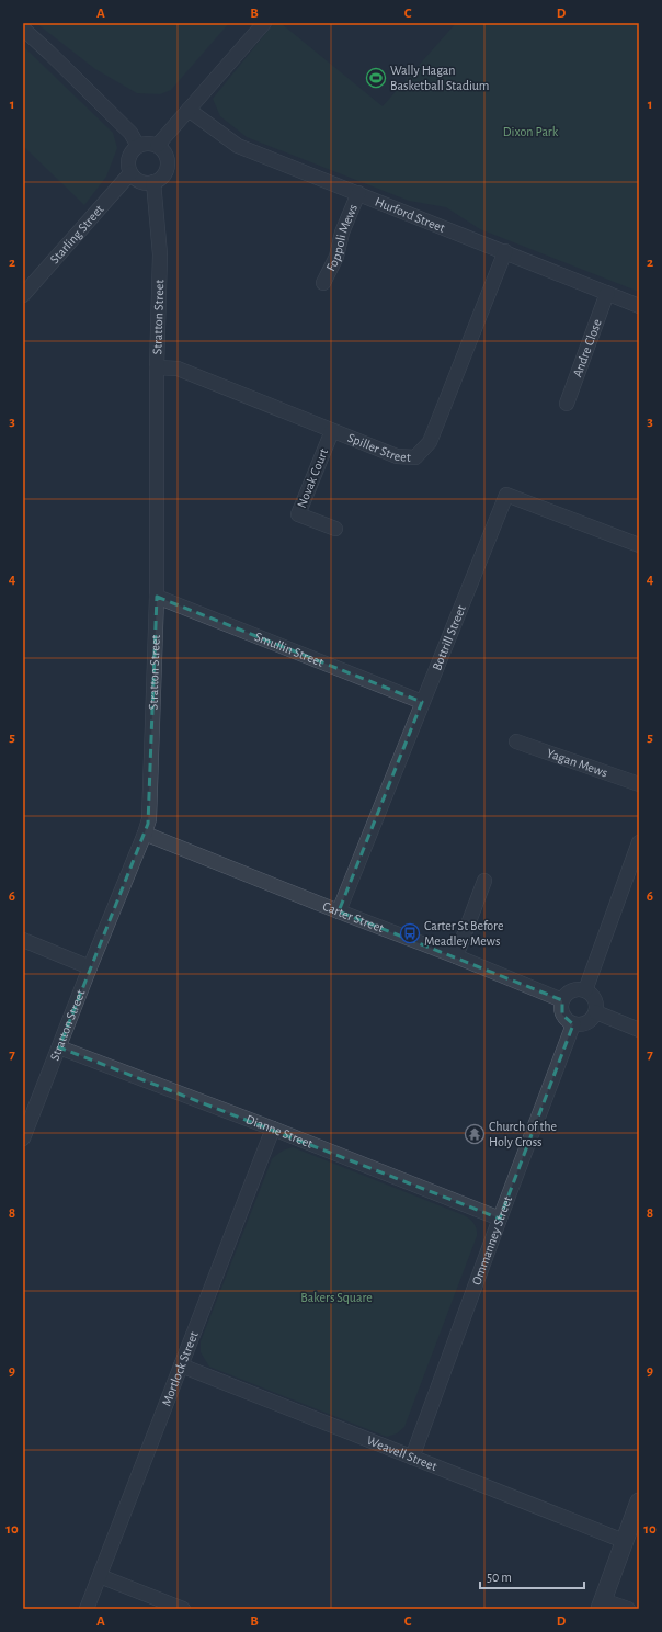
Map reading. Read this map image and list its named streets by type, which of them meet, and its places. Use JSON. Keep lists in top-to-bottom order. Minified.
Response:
{"streets":{"street":["Hurford Street","Starling Street","Foppoli Mews","Stratton Street","Andre Close","Spiller Street","Novak Court","Bottrill Street","Smullin Street","Yagan Mews","Carter Street","Dianne Street","Ommanney Street","Mortlock Street","Weavell Street"]},"crossings":[["Hurford Street","Foppoli Mews"],["Hurford Street","Andre Close"],["Hurford Street","Spiller Street"],["Starling Street","Stratton Street"],["Stratton Street","Spiller Street"],["Stratton Street","Smullin Street"],["Stratton Street","Carter Street"],["Stratton Street","Dianne Street"],["Spiller Street","Novak Court"],["Bottrill Street","Smullin Street"],["Bottrill Street","Carter Street"],["Carter Street","Ommanney Street"],["Dianne Street","Ommanney Street"],["Dianne Street","Mortlock Street"],["Ommanney Street","Weavell Street"],["Mortlock Street","Weavell Street"]],"parks":["Dixon Park","Bakers Square"],"places":{"sports":["Wally Hagan Basketball Stadium"],"bus stop":["Carter St Before Meadley Mews"],"temple":["Church of the Holy Cross"]},"scale_bar":"50 m","grid":{"columns":["A","B","C","D"],"rows":["1","2","3","4","5","6","7","8","9","10"]}}
